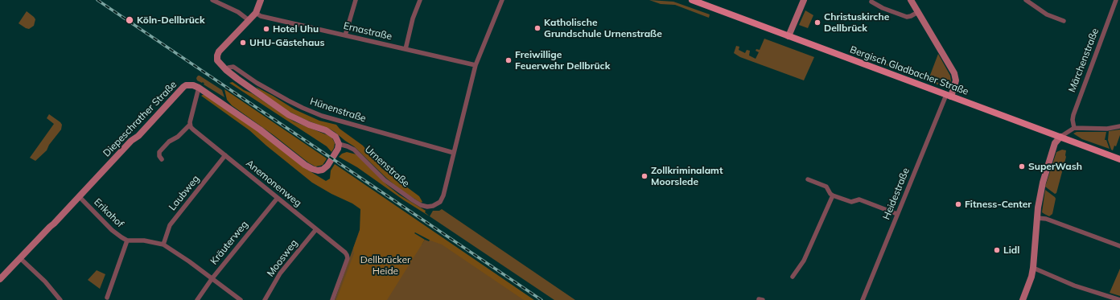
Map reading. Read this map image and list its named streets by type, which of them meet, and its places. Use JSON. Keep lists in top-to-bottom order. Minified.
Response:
{"streets":{"main road":["Bergisch Gladbacher Straße"],"street":["Ernastraße","Märchenstraße","Hünenstraße","Diepeschrather Straße","Urnenstraße","Anemonenweg","Laubweg","Heidestraße","Erikahof","Kräuterweg","Moosweg"]},"crossings":[["Ernastraße","Urnenstraße"],["Bergisch Gladbacher Straße","Heidestraße"],["Hünenstraße","Urnenstraße"],["Diepeschrather Straße","Erikahof"],["Anemonenweg","Laubweg"],["Anemonenweg","Kräuterweg"],["Anemonenweg","Moosweg"],["Laubweg","Erikahof"]],"parks":["Dellbrücker Heide"],"places":["Köln-Dellbrück","Christuskirche Dellbrück","Katholische Grundschule Urnenstraße","Hotel Uhu","UHU-Gästehaus","Freiwillige Feuerwehr Dellbrück","SuperWash","Zollkriminalamt Moorslede","Fitness-Center","Lidl"]}
